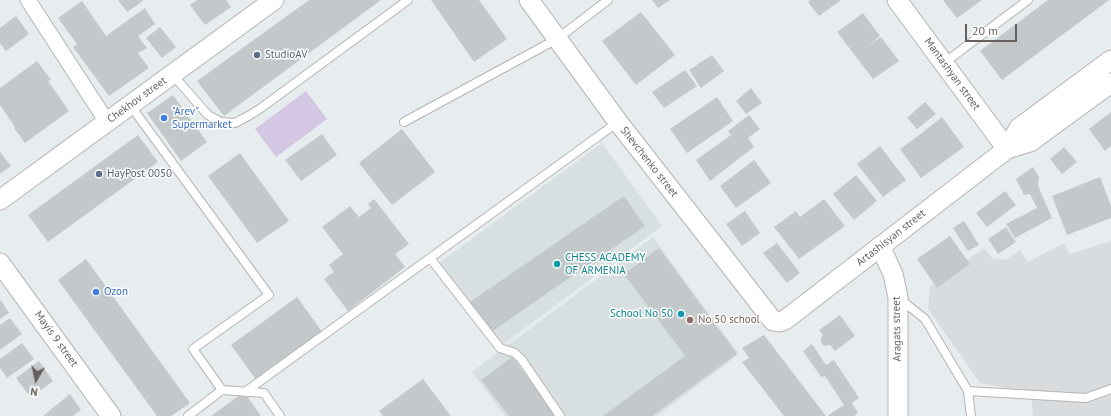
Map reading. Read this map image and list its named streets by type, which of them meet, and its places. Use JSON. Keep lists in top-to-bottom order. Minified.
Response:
{"streets":{"street":["Mantashyan street","Chekhov street","Shevchenko street","Artashisyan street","Aragats street","Mayis 9 street"]},"crossings":[["Mantashyan street","Artashisyan street"],["Shevchenko street","Artashisyan street"],["Artashisyan street","Aragats street"]],"places":["StudioAV","\"Arev\" Supermarket","HayPost 0050","CHESS ACADEMY OF ARMENIA","Ozon","School No 50","No 50 school"],"scale_bar":"20 m","north":"bottom"}
